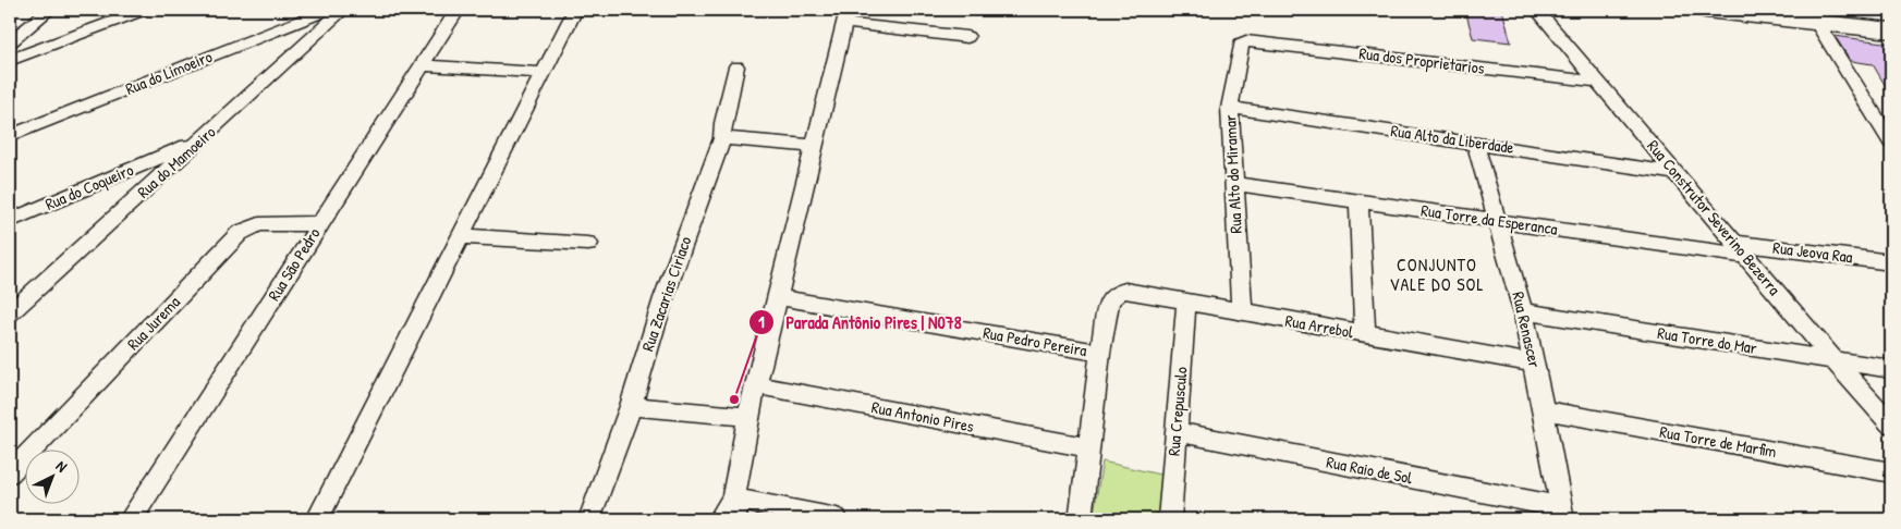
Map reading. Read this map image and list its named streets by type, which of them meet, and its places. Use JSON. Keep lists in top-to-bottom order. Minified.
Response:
{"streets":{"street":["Rua dos Proprietarios","Rua do Limoeiro","Rua Alto da Liberdade","Rua do Mamoeiro","Rua Alto do Miramar","Rua do Coqueiro","Rua Construtor Severino Bezerra","Rua Torre da Esperanca","Rua Jeova Raa","Rua São Pedro","Rua Zacarias Ciriaco","Rua Jurema","Rua Arrebol","Rua Renascer","Rua Torre do Mar","Rua Pedro Pereira","Rua Crepusculo","Rua Antonio Pires","Rua Torre de Marfim","Rua Raio de Sol"]},"crossings":[["Rua dos Proprietarios","Rua Alto do Miramar"],["Rua dos Proprietarios","Rua Construtor Severino Bezerra"],["Rua Alto da Liberdade","Rua Alto do Miramar"],["Rua Alto da Liberdade","Rua Construtor Severino Bezerra"],["Rua Alto da Liberdade","Rua Renascer"],["Rua do Mamoeiro","Rua do Coqueiro"],["Rua Alto do Miramar","Rua Torre da Esperanca"],["Rua Alto do Miramar","Rua Arrebol"],["Rua Construtor Severino Bezerra","Rua Torre da Esperanca"],["Rua Construtor Severino Bezerra","Rua Jeova Raa"],["Rua Construtor Severino Bezerra","Rua Torre do Mar"],["Rua Torre da Esperanca","Rua Jeova Raa"],["Rua Torre da Esperanca","Rua Renascer"],["Rua São Pedro","Rua Jurema"],["Rua Arrebol","Rua Renascer"],["Rua Arrebol","Rua Pedro Pereira"],["Rua Arrebol","Rua Crepusculo"],["Rua Renascer","Rua Torre do Mar"],["Rua Renascer","Rua Torre de Marfim"],["Rua Renascer","Rua Raio de Sol"],["Rua Crepusculo","Rua Raio de Sol"]],"districts":["CONJUNTO VALE DO SOL"],"places":["Parada Antônio Pires | N078"],"north":"top right"}
